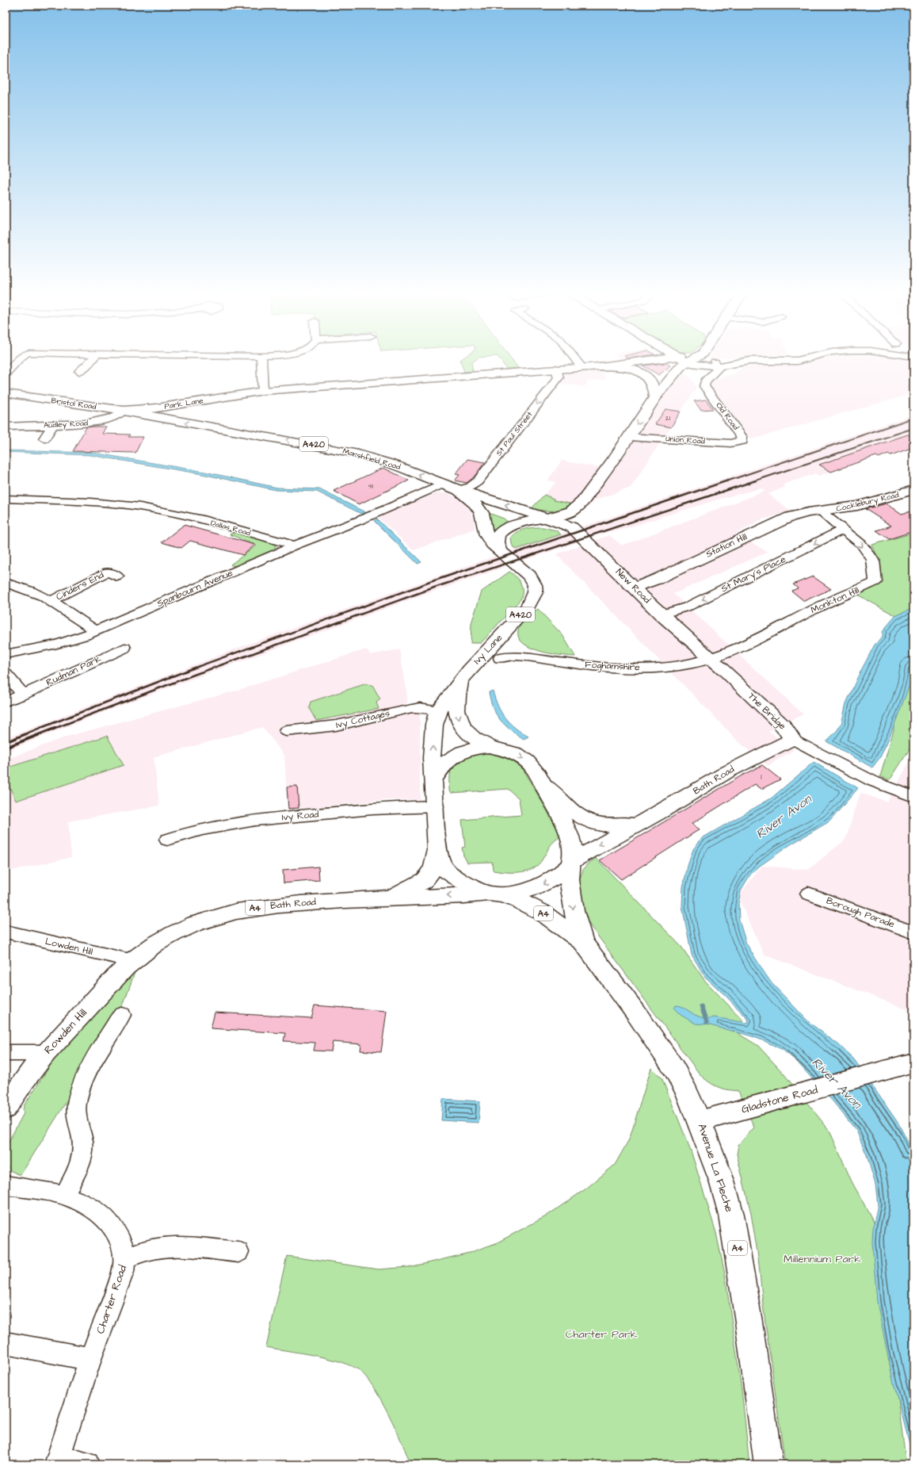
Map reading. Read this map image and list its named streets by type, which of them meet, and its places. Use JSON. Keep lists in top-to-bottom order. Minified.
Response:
{"streets":{"main road":["Bristol Road","Park Lane","A420","Marshfield Road","Cocklebury Road","Station Hill","New Road","Ivy Lane","The Bridge","Bath Road","A4","Rowden Hill","Gladstone Road","Avenue La Fleche"],"street":["Old Road","Audley Road","St Paul Street","Union Road","Dallas Road","St Mary's Place","Cinders End","Spanbourn Avenue","Monkton Hill","Foghamshire","Rudman Park","Ivy Cottages","Ivy Road","Borough Parade","Lowden Hill","Charter Road"]},"crossings":[["Bristol Road","Park Lane"],["Bristol Road","Audley Road"],["Bristol Road","Marshfield Road"],["Park Lane","Audley Road"],["Park Lane","St Paul Street"],["Park Lane","A420"],["Park Lane","Marshfield Road"],["Old Road","Union Road"],["Audley Road","Marshfield Road"],["St Paul Street","Marshfield Road"],["St Paul Street","Ivy Lane"],["A420","Marshfield Road"],["Marshfield Road","New Road"],["Marshfield Road","Ivy Lane"],["Cocklebury Road","Station Hill"],["Cocklebury Road","Monkton Hill"],["Dallas Road","Spanbourn Avenue"],["Station Hill","New Road"],["Station Hill","Monkton Hill"],["St Mary's Place","New Road"],["St Mary's Place","Monkton Hill"],["New Road","Monkton Hill"],["New Road","Foghamshire"],["New Road","The Bridge"],["Monkton Hill","Foghamshire"],["Monkton Hill","The Bridge"],["Ivy Lane","Ivy Cottages"],["Ivy Lane","A4"],["Foghamshire","The Bridge"],["The Bridge","Bath Road"],["Bath Road","A4"],["Bath Road","Lowden Hill"],["Bath Road","Rowden Hill"],["Bath Road","Avenue La Fleche"],["Ivy Road","A4"],["A4","Avenue La Fleche"],["Lowden Hill","Rowden Hill"],["Gladstone Road","Avenue La Fleche"]],"one_way":["St Paul Street","Marshfield Road","St Mary's Place"],"water":["River Avon"],"parks":["Millennium Park","Charter Park"],"house_numbers":["21","91","1"]}
